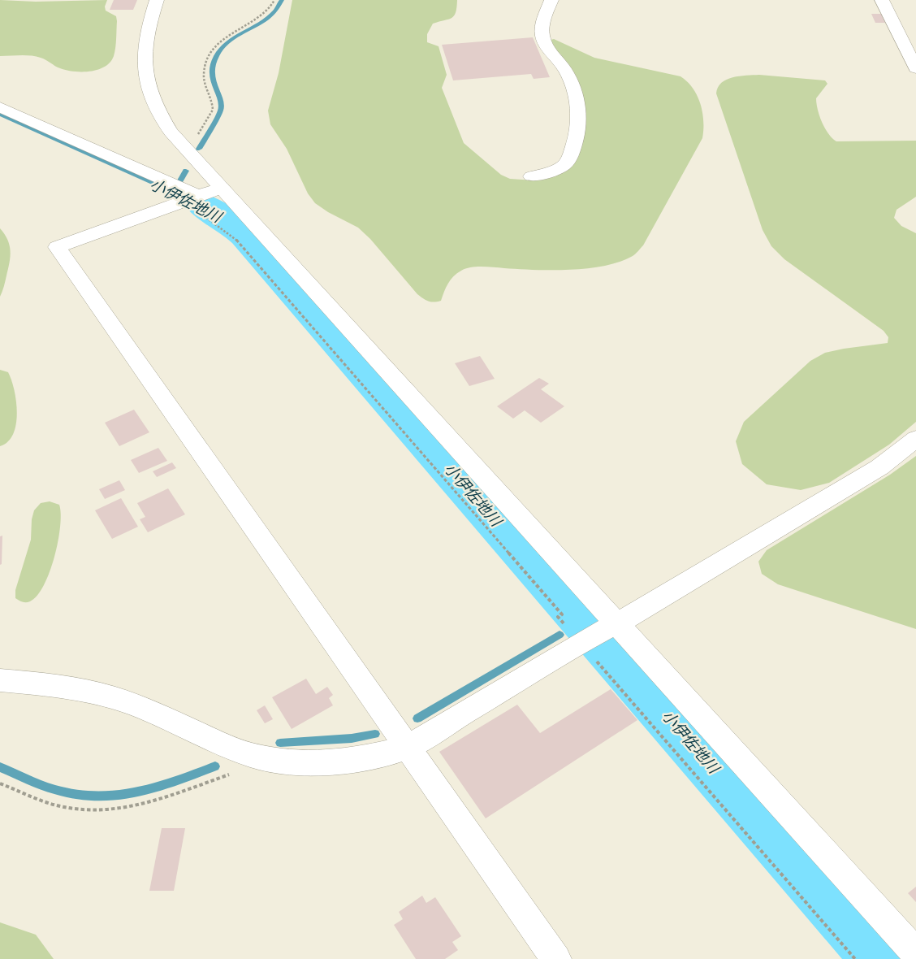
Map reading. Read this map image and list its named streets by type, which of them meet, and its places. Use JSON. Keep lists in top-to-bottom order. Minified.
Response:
{"water":["小伊佐地川"]}
